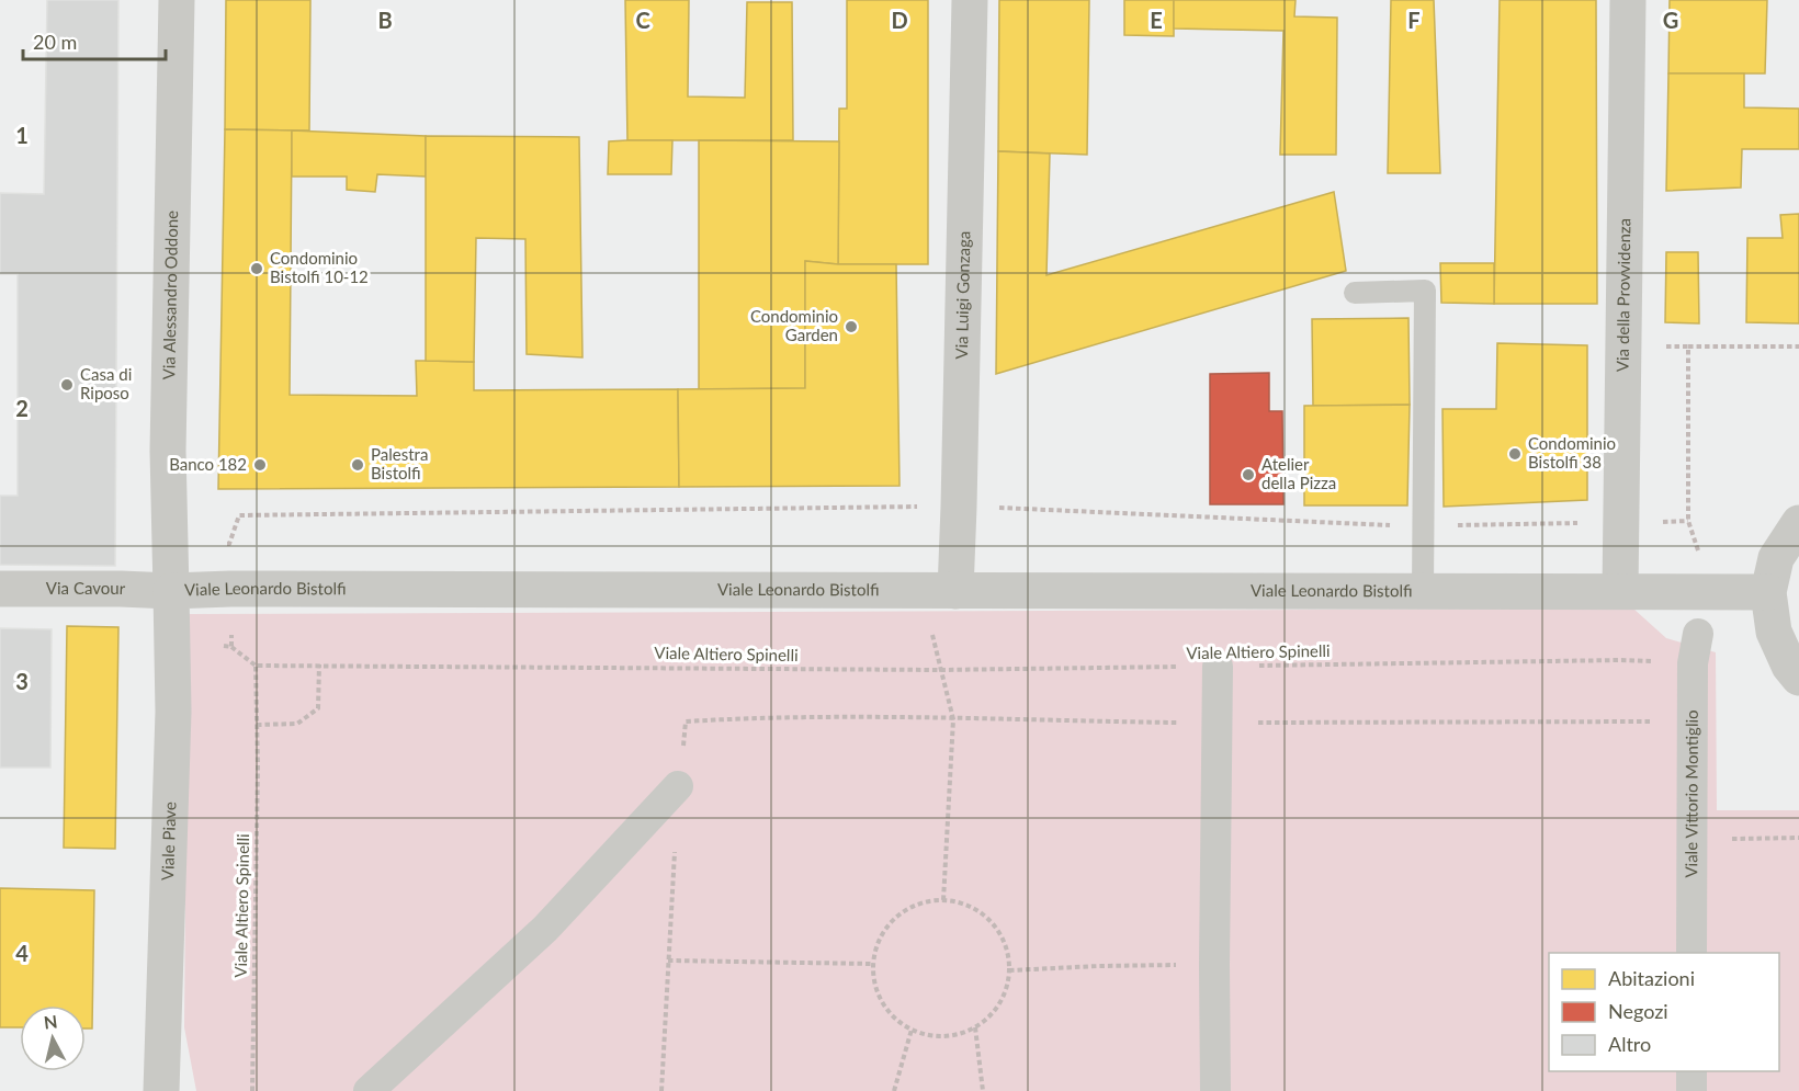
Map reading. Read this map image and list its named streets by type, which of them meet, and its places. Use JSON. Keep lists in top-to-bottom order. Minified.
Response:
{"streets":{"street":["Via Alessandro Oddone","Via Luigi Gonzaga","Via della Provvidenza","Via Cavour","Viale Leonardo Bistolfi","Viale Vittorio Montiglio","Viale Piave"],"path":["Viale Altiero Spinelli"]},"crossings":[["Via Alessandro Oddone","Via Cavour"],["Via Alessandro Oddone","Viale Leonardo Bistolfi"],["Via Alessandro Oddone","Viale Piave"],["Via Luigi Gonzaga","Viale Leonardo Bistolfi"],["Via della Provvidenza","Viale Leonardo Bistolfi"],["Via Cavour","Viale Leonardo Bistolfi"],["Via Cavour","Viale Piave"],["Viale Leonardo Bistolfi","Viale Piave"]],"places":["Condominio Bistolfi 10-12","Condominio Garden","Casa di Riposo","Condominio Bistolfi 38","Banco 182","Palestra Bistolfi","Atelier della Pizza"],"legend":["Abitazioni","Negozi","Altro"],"scale_bar":"20 m","north":"top","grid":{"columns":["B","C","D","E","F","G"],"rows":["1","2","3","4"]}}
